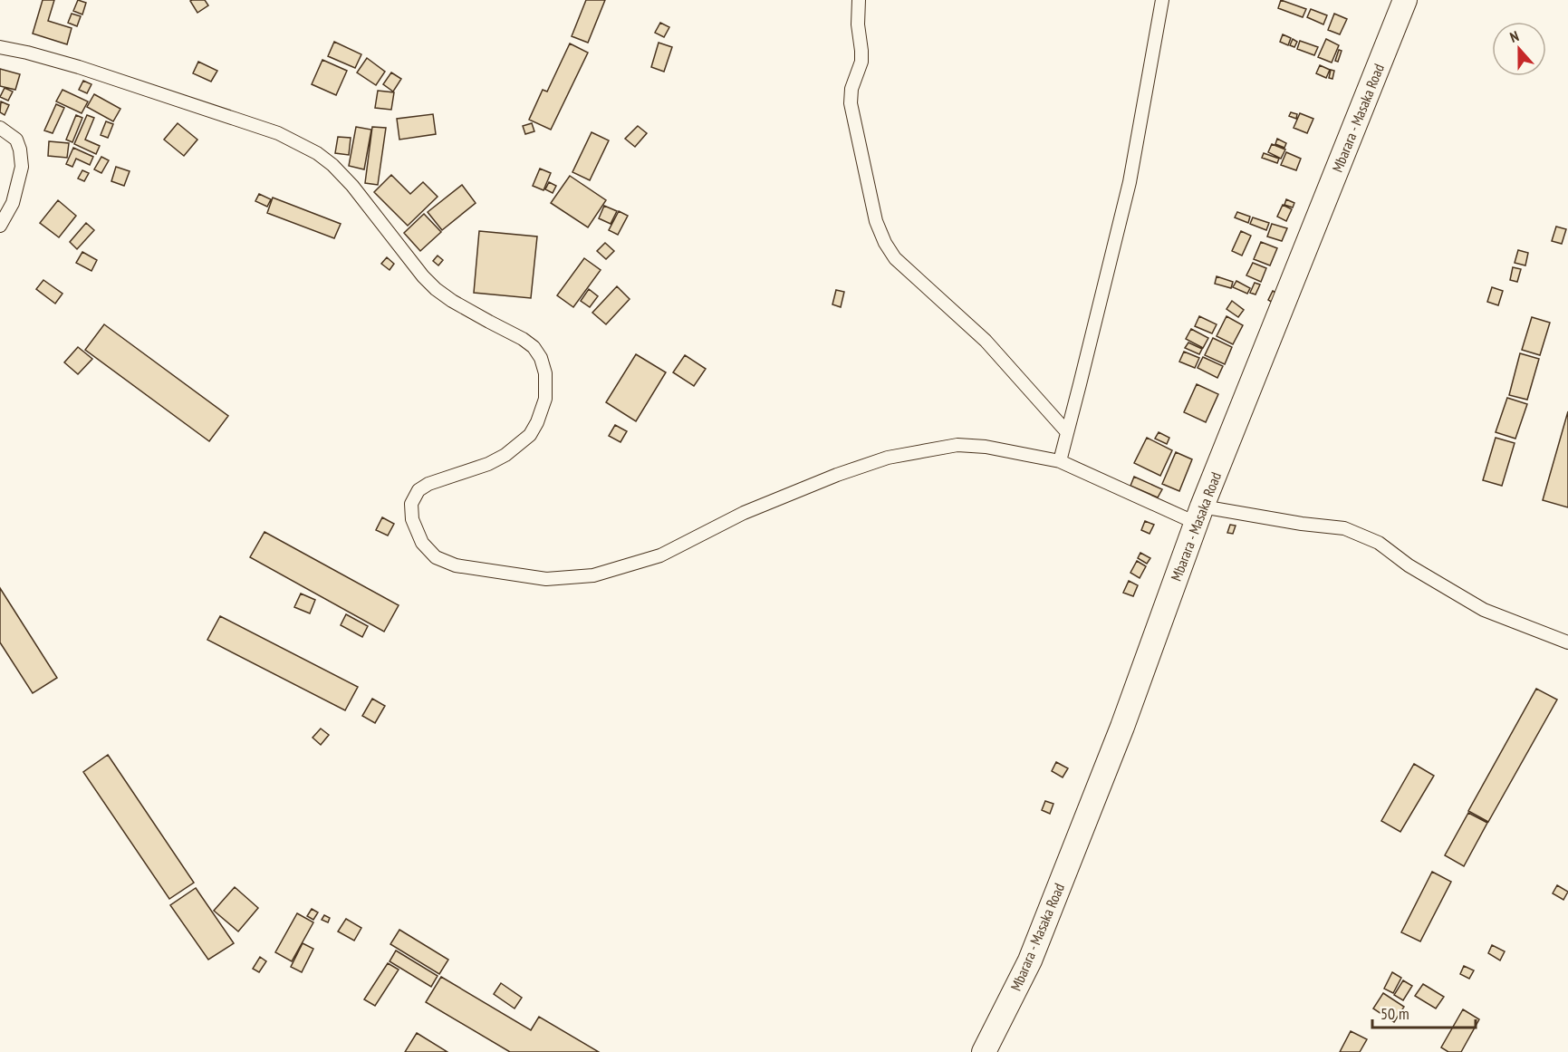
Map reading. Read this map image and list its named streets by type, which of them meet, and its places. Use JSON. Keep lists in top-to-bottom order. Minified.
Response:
{"streets":{"highway":["Mbarara - Masaka Road"]},"scale_bar":"50 m","north":"top"}
